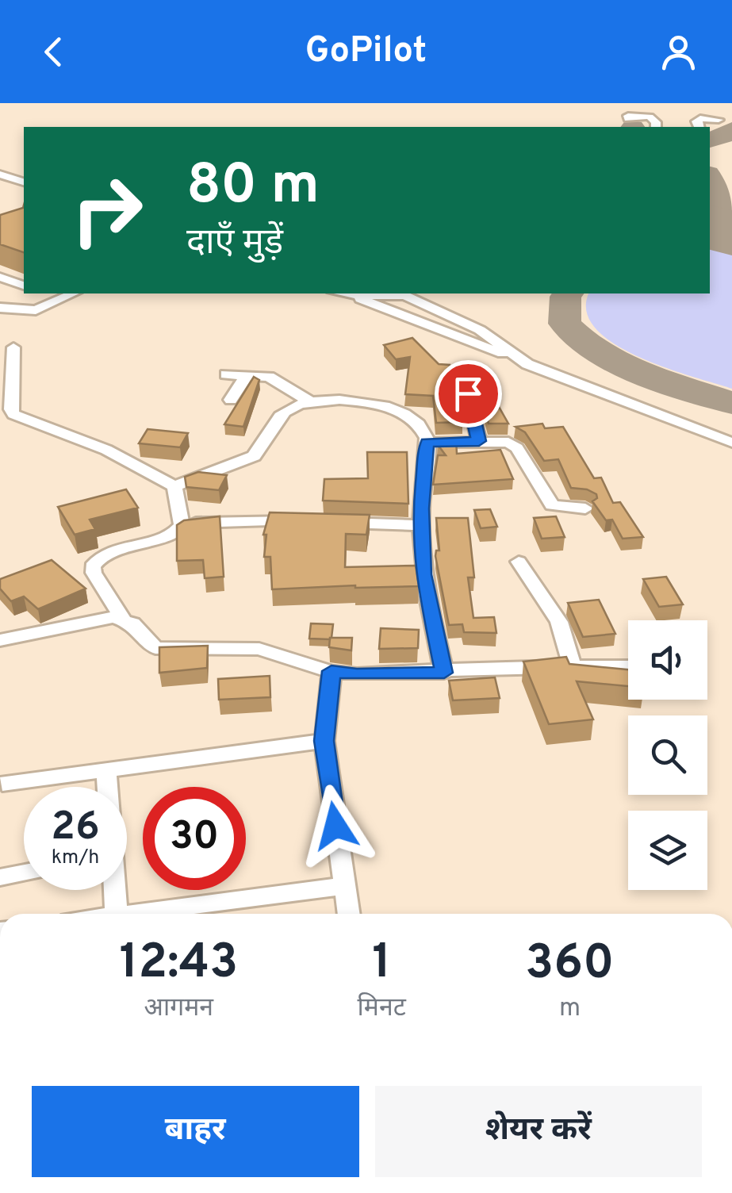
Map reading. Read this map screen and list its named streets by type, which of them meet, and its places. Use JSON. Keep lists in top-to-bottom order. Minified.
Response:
{"page":{"header":"GoPilot","turn":["80 m","दाएँ मुड़ें"],"speed":"26 km/h","limit":"30","eta":["12:43","आगमन","1","मिनट","360","m"],"buttons":["बाहर","शेयर करें"]}}
